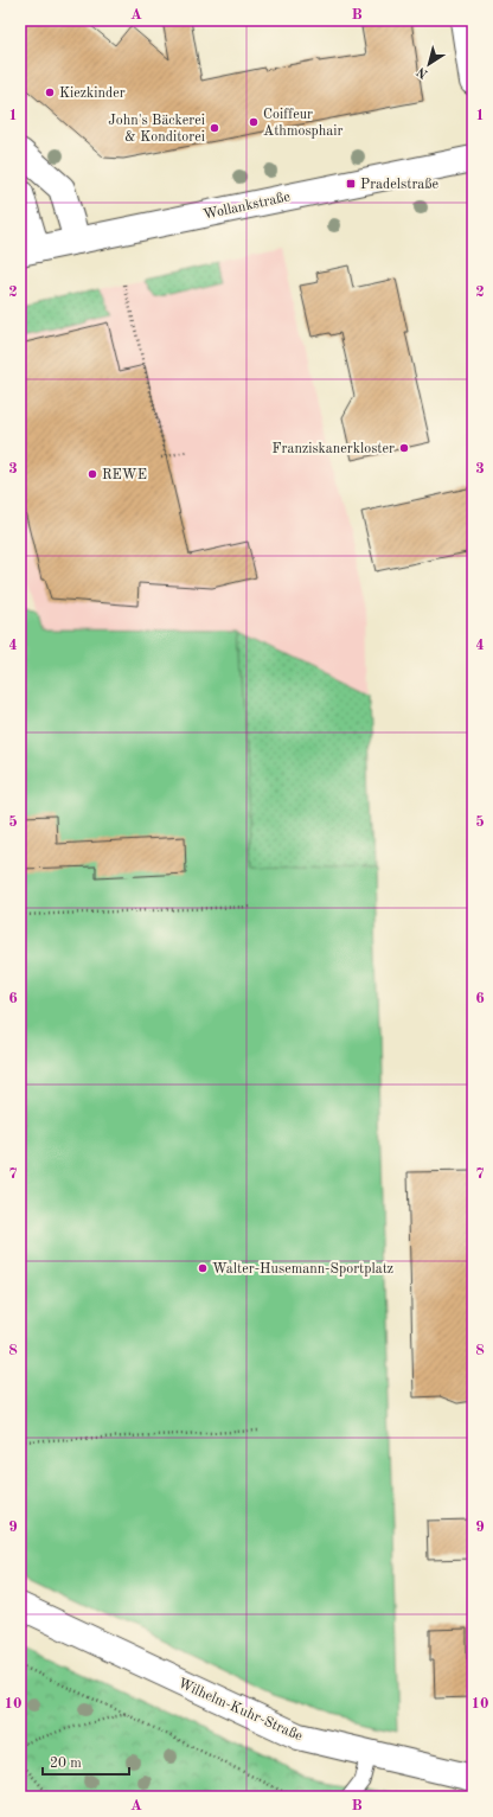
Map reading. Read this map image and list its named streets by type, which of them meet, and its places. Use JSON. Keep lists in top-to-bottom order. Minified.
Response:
{"streets":{"street":["Wollankstraße","Wilhelm-Kuhr-Straße"]},"places":{"other":["Kiezkinder","Coiffeur Athmosphair","John's Bäckerei & Konditorei","Franziskanerkloster","REWE","Walter-Husemann-Sportplatz"],"transit":["Pradelstraße"]},"scale_bar":"20 m","north":"bottom left","grid":{"columns":["A","B"],"rows":["1","2","3","4","5","6","7","8","9","10"]}}
